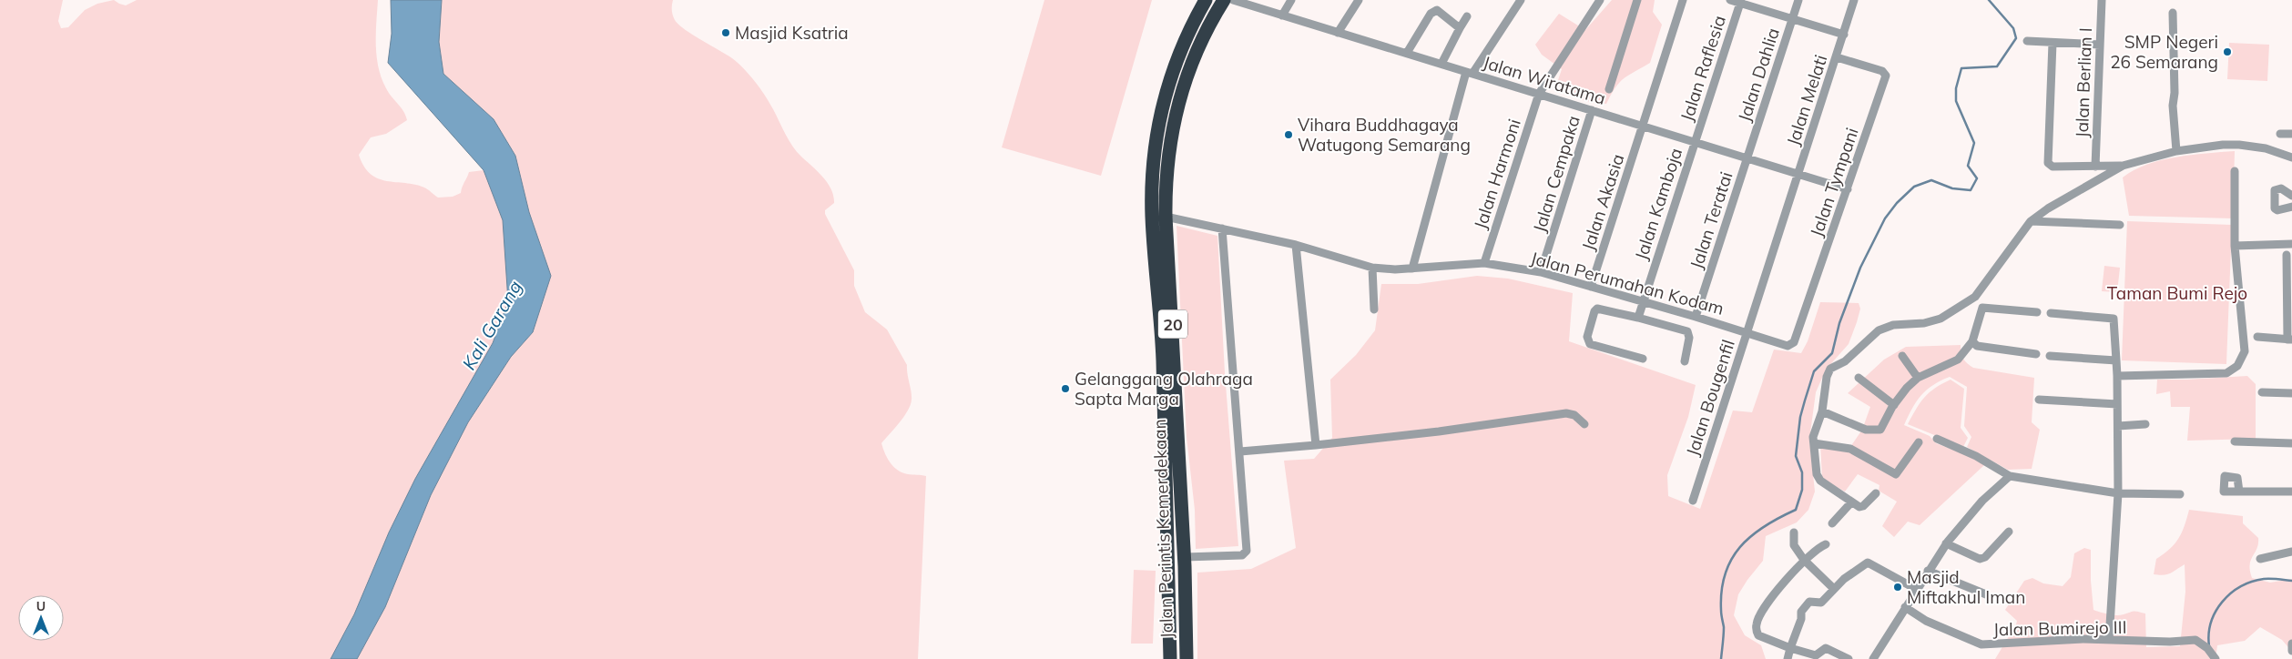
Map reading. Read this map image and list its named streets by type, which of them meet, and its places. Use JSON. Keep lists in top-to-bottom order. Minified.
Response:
{"streets":{"highway":["20","Jalan Perintis Kemerdekaan"],"street":["Jalan Raflesia","Jalan Dahlia","Jalan Wiratama","Jalan Berlian I","Jalan Melati","Jalan Harmoni","Jalan Cempaka","Jalan Tympani","Jalan Akasia","Jalan Kamboja","Jalan Teratai","Jalan Perumahan Kodam","Jalan Bougenfil","Jalan Bumirejo III"]},"crossings":[["Jalan Raflesia","Jalan Wiratama"],["Jalan Raflesia","Jalan Kamboja"],["Jalan Dahlia","Jalan Wiratama"],["Jalan Dahlia","Jalan Teratai"],["Jalan Wiratama","Jalan Melati"],["Jalan Wiratama","Jalan Harmoni"],["Jalan Wiratama","Jalan Cempaka"],["Jalan Wiratama","Jalan Tympani"],["Jalan Wiratama","Jalan Akasia"],["Jalan Wiratama","Jalan Kamboja"],["Jalan Wiratama","Jalan Teratai"],["Jalan Wiratama","Jalan Bougenfil"],["Jalan Melati","Jalan Tympani"],["Jalan Melati","Jalan Bougenfil"],["Jalan Harmoni","Jalan Perumahan Kodam"],["Jalan Cempaka","Jalan Perumahan Kodam"],["Jalan Tympani","Jalan Perumahan Kodam"],["Jalan Akasia","Jalan Perumahan Kodam"],["Jalan Kamboja","Jalan Perumahan Kodam"],["Jalan Teratai","Jalan Perumahan Kodam"],["Jalan Perumahan Kodam","Jalan Bougenfil"],["Jalan Perumahan Kodam","Jalan Perintis Kemerdekaan"]],"water":["Kali Garang"],"parks":["Taman Bumi Rejo"],"places":["Masjid Ksatria","SMP Negeri 26 Semarang","Vihara Buddhagaya Watugong Semarang","Gelanggang Olahraga Sapta Marga","Masjid Miftakhul Iman"],"north":"top"}
